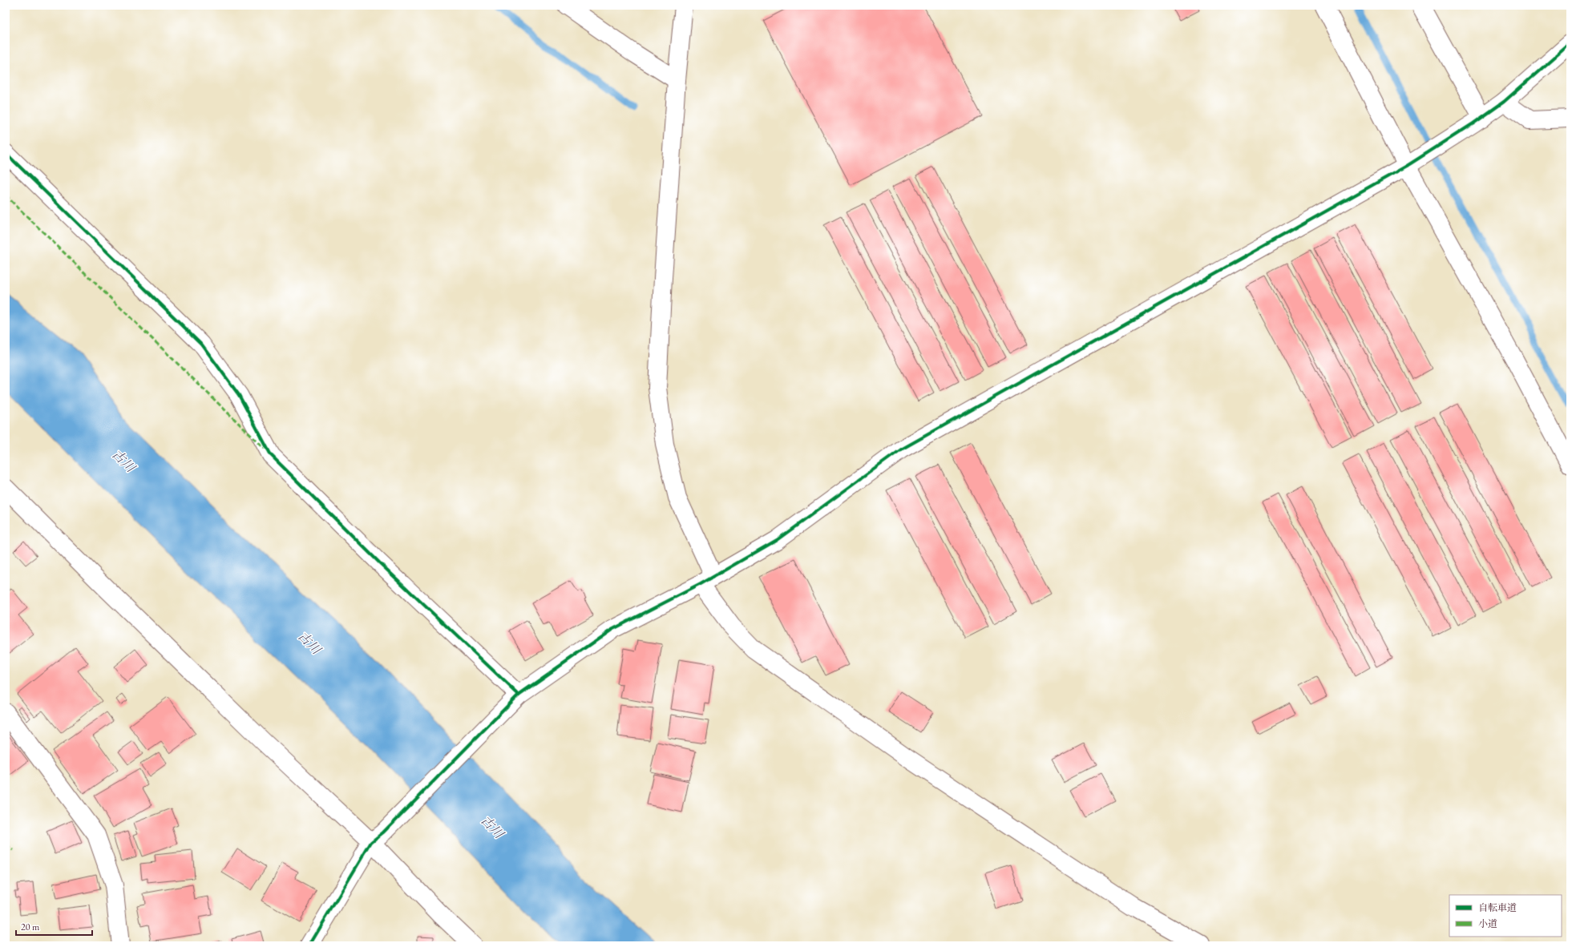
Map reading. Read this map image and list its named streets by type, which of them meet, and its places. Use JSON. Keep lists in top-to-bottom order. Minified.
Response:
{"water":["古川"],"legend":["自転車道","小道"],"scale_bar":"20 m"}
